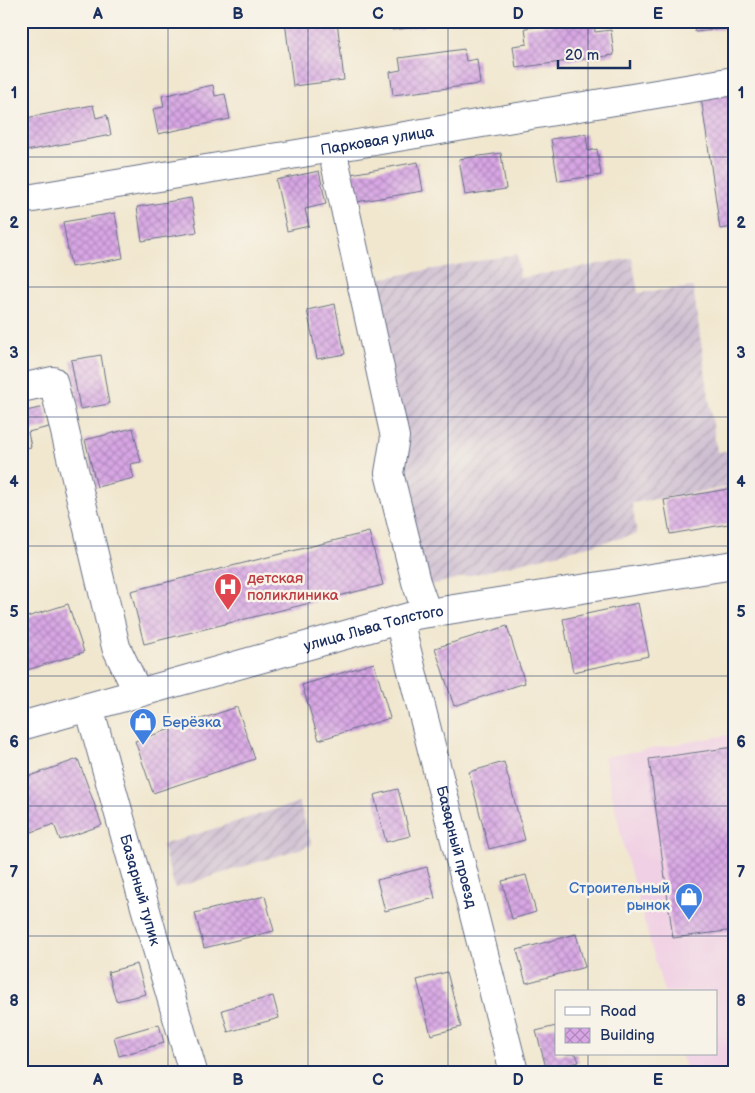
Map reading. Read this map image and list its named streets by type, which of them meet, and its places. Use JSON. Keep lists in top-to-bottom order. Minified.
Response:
{"streets":{"street":["Парковая улица","улица Льва Толстого","Базарный проезд","Базарный тупик"]},"crossings":[["улица Льва Толстого","Базарный проезд"],["улица Льва Толстого","Базарный тупик"]],"places":{"hospital":["детская поликлиника"],"shop":["Берёзка","Строительный рынок"]},"legend":["Road","Building"],"scale_bar":"20 m","grid":{"columns":["A","B","C","D","E"],"rows":["1","2","3","4","5","6","7","8"]}}
